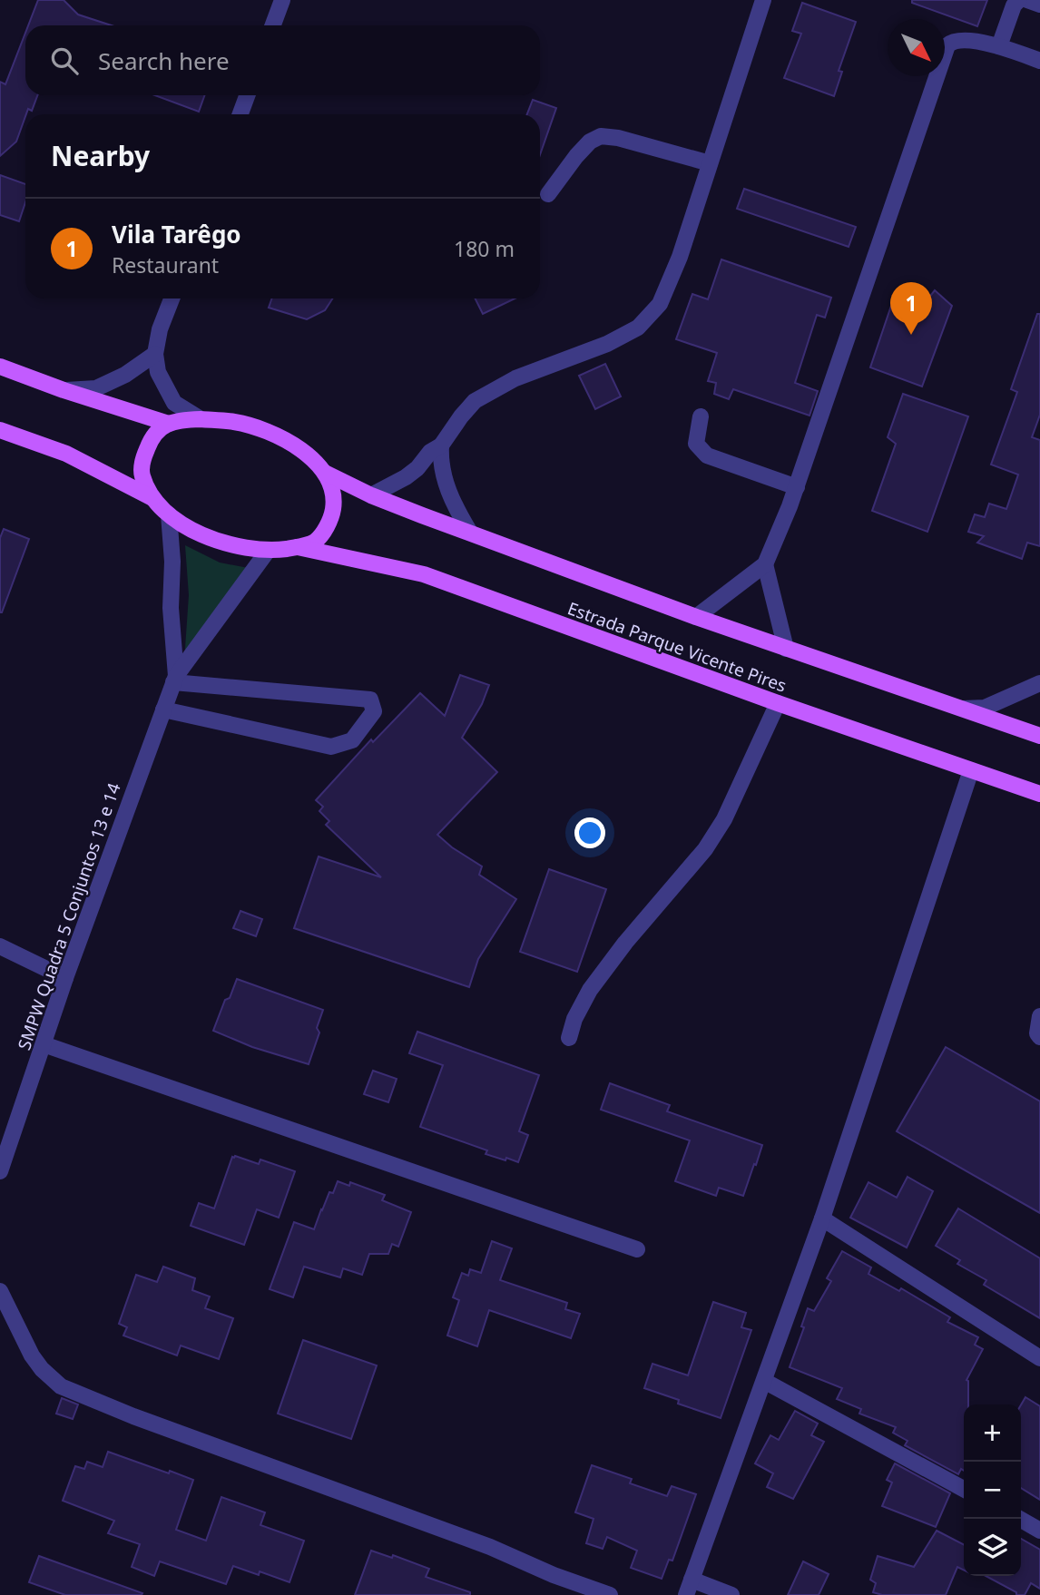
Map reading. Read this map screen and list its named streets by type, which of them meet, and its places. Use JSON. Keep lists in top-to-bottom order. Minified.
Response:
{"streets":{"main road":["Estrada Parque Vicente Pires"],"street":["SMPW Quadra 5 Conjuntos 13 e 14"]},"crossings":[["Estrada Parque Vicente Pires","SMPW Quadra 5 Conjuntos 13 e 14"]],"north":"bottom right","page":{"search":"Search here","heading":"Nearby","list":[{"mark":"1","name":"Vila Tarêgo","note":"Restaurant","value":"180 m"}],"pins":"1","map_buttons":["+","−"]}}
